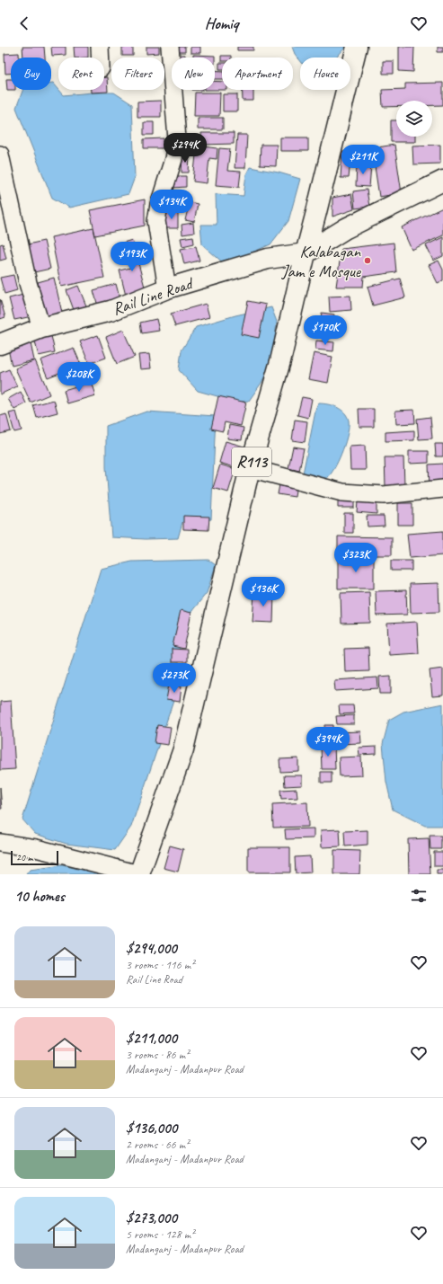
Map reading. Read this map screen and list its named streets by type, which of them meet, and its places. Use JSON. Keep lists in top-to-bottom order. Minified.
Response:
{"streets":{"main road":["Rail Line Road","R113"]},"crossings":[["Rail Line Road","R113"]],"places":["Kalabagan Jam e Mosque"],"scale_bar":"20 m","page":{"header":"Homiq","chip":["Buy","Rent","Filters","New","Apartment","House"],"price":["$294K","$211K","$134K","$193K","$170K","$208K","$323K","$136K","$273K","$394K"],"scale":"20 m","heading":"10 homes","list":[{"name":"$294,000","note":"3 rooms · 116 m² · Rail Line Road"},{"name":"$211,000","note":"3 rooms · 86 m² · Madanganj - Madanpur Road"},{"name":"$136,000","note":"2 rooms · 66 m² · Madanganj - Madanpur Road"},{"name":"$273,000","note":"5 rooms · 128 m² · Madanganj - Madanpur Road"}]}}
